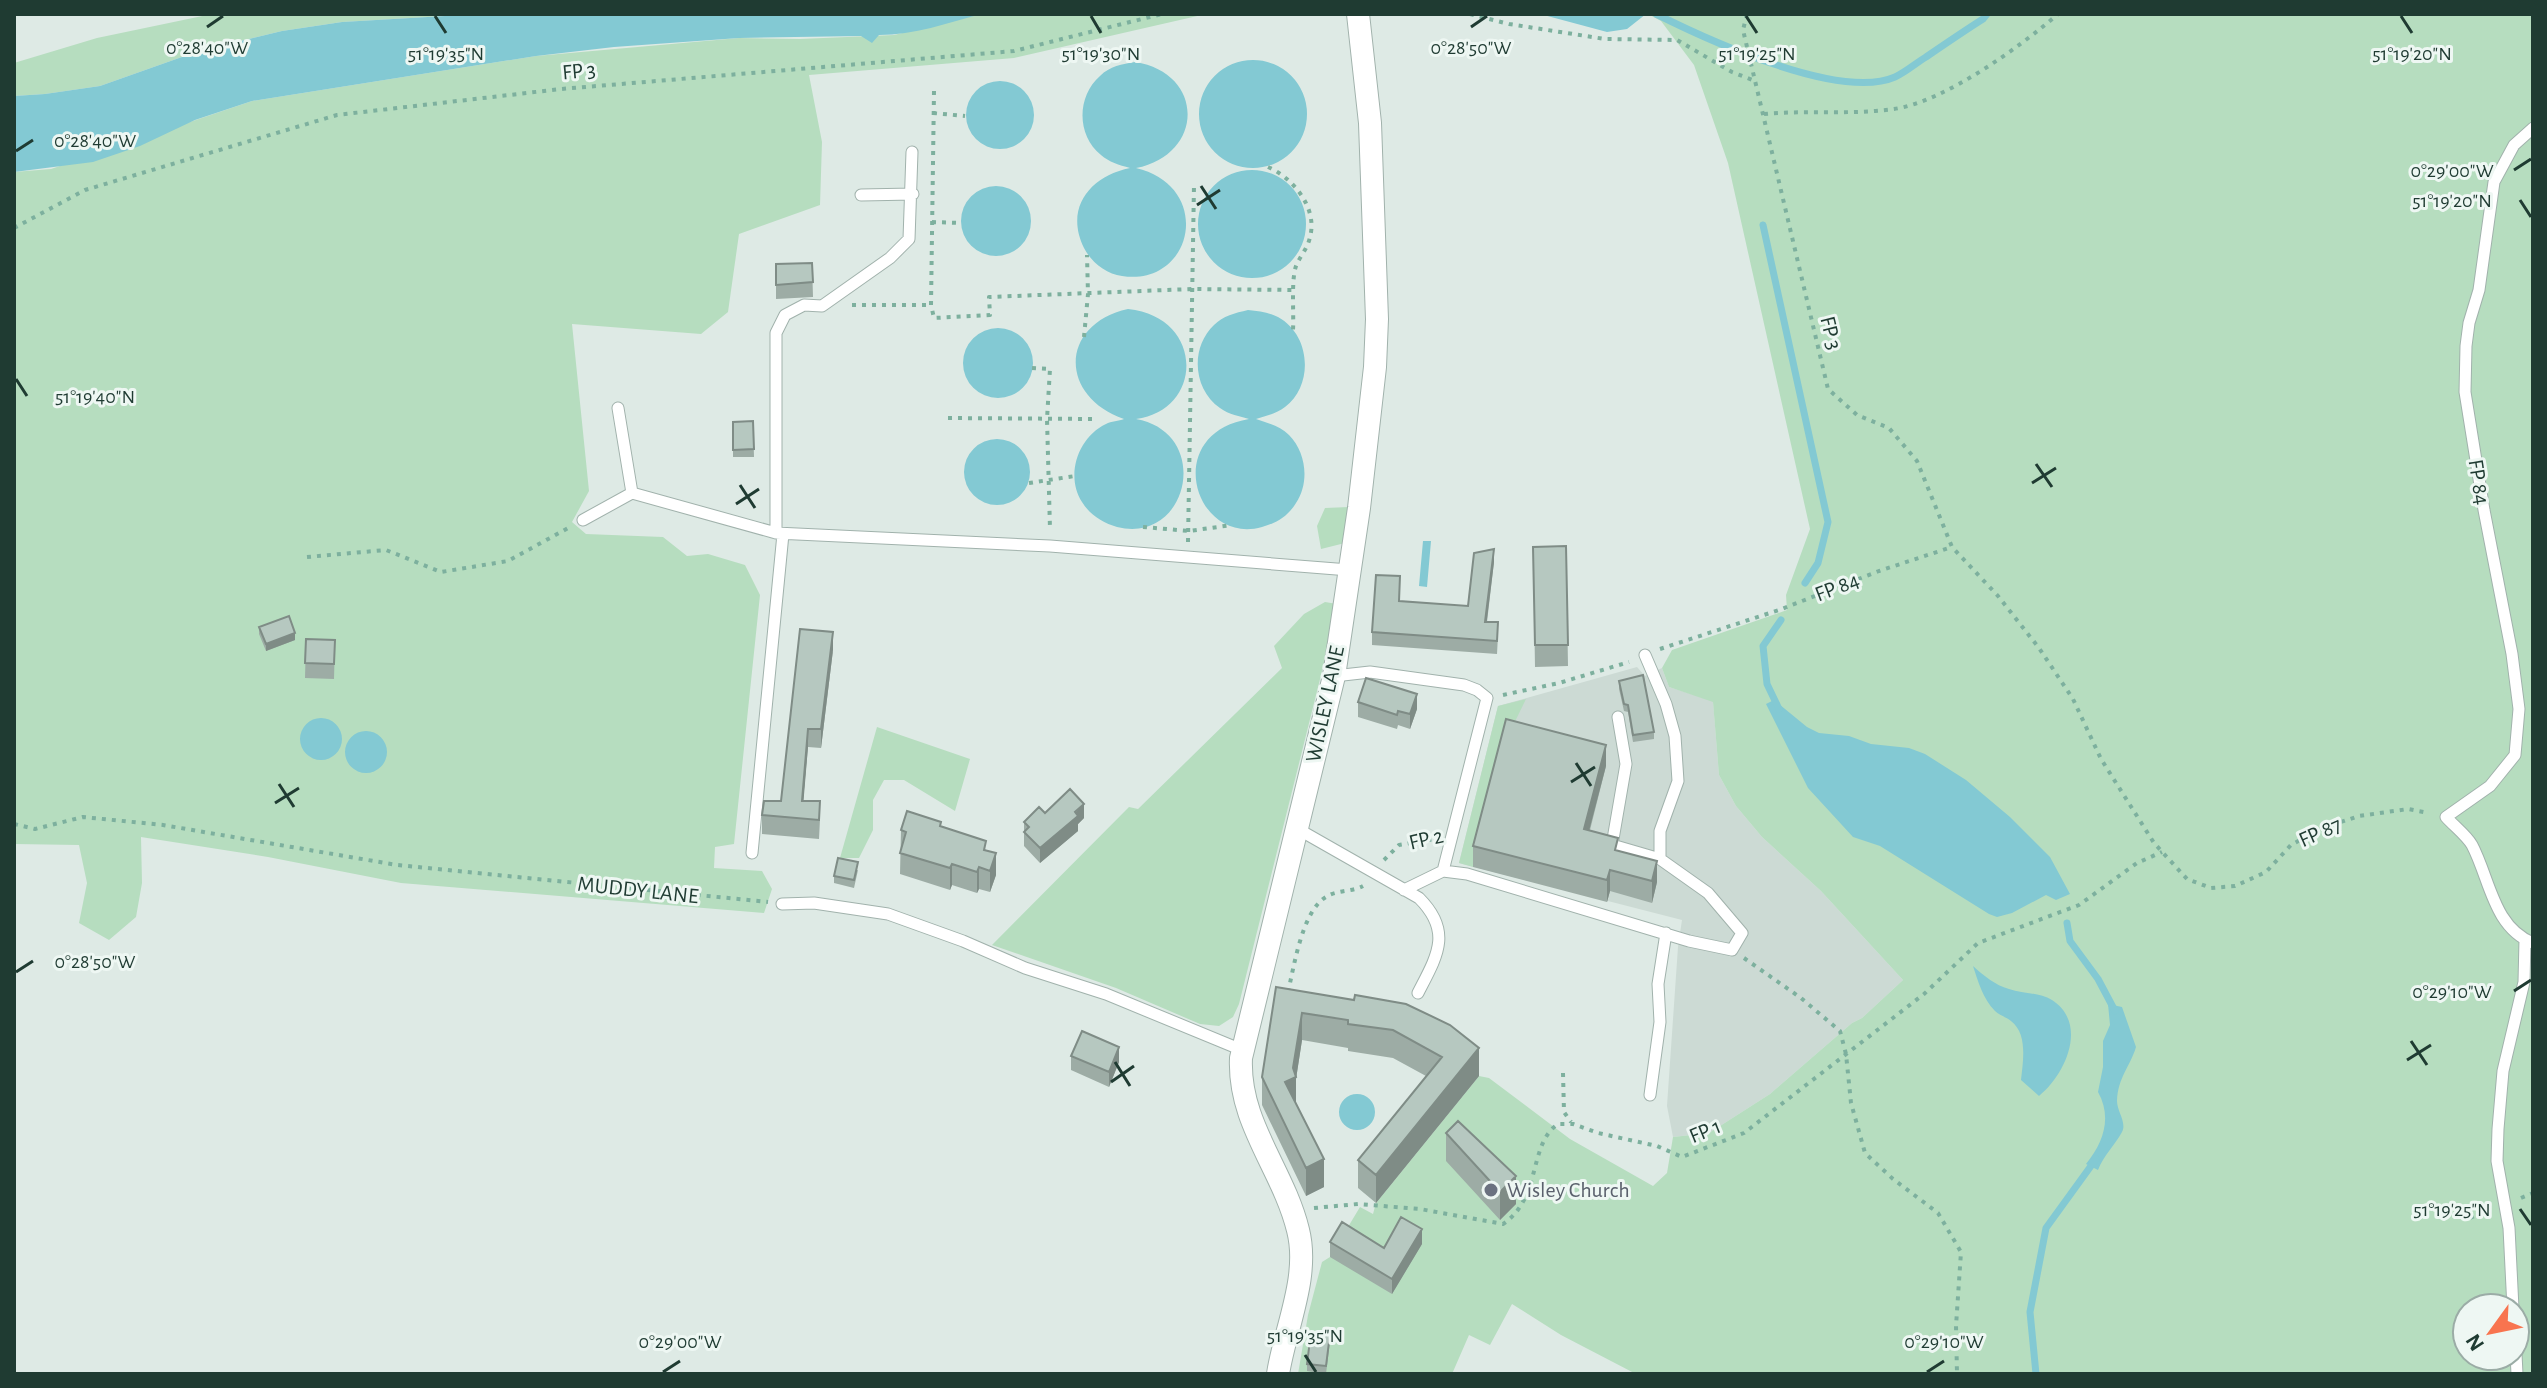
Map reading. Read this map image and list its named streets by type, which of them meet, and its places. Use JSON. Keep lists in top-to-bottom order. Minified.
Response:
{"streets":{"street":["WISLEY LANE"],"lane":["FP 84","FP 2"],"path":["FP 3","FP 87","MUDDY LANE","FP 1"]},"crossings":[["FP 3","FP 84"],["FP 84","FP 87"],["WISLEY LANE","FP 2"],["FP 87","FP 1"]],"places":["Wisley Church"],"north":"bottom left","coordinates":["0°28'40\"W","0°28'50\"W","51°19'20\"N","51°19'35\"N","51°19'30\"N","51°19'25\"N","0°29'00\"W","51°19'40\"N","0°29'10\"W"]}
